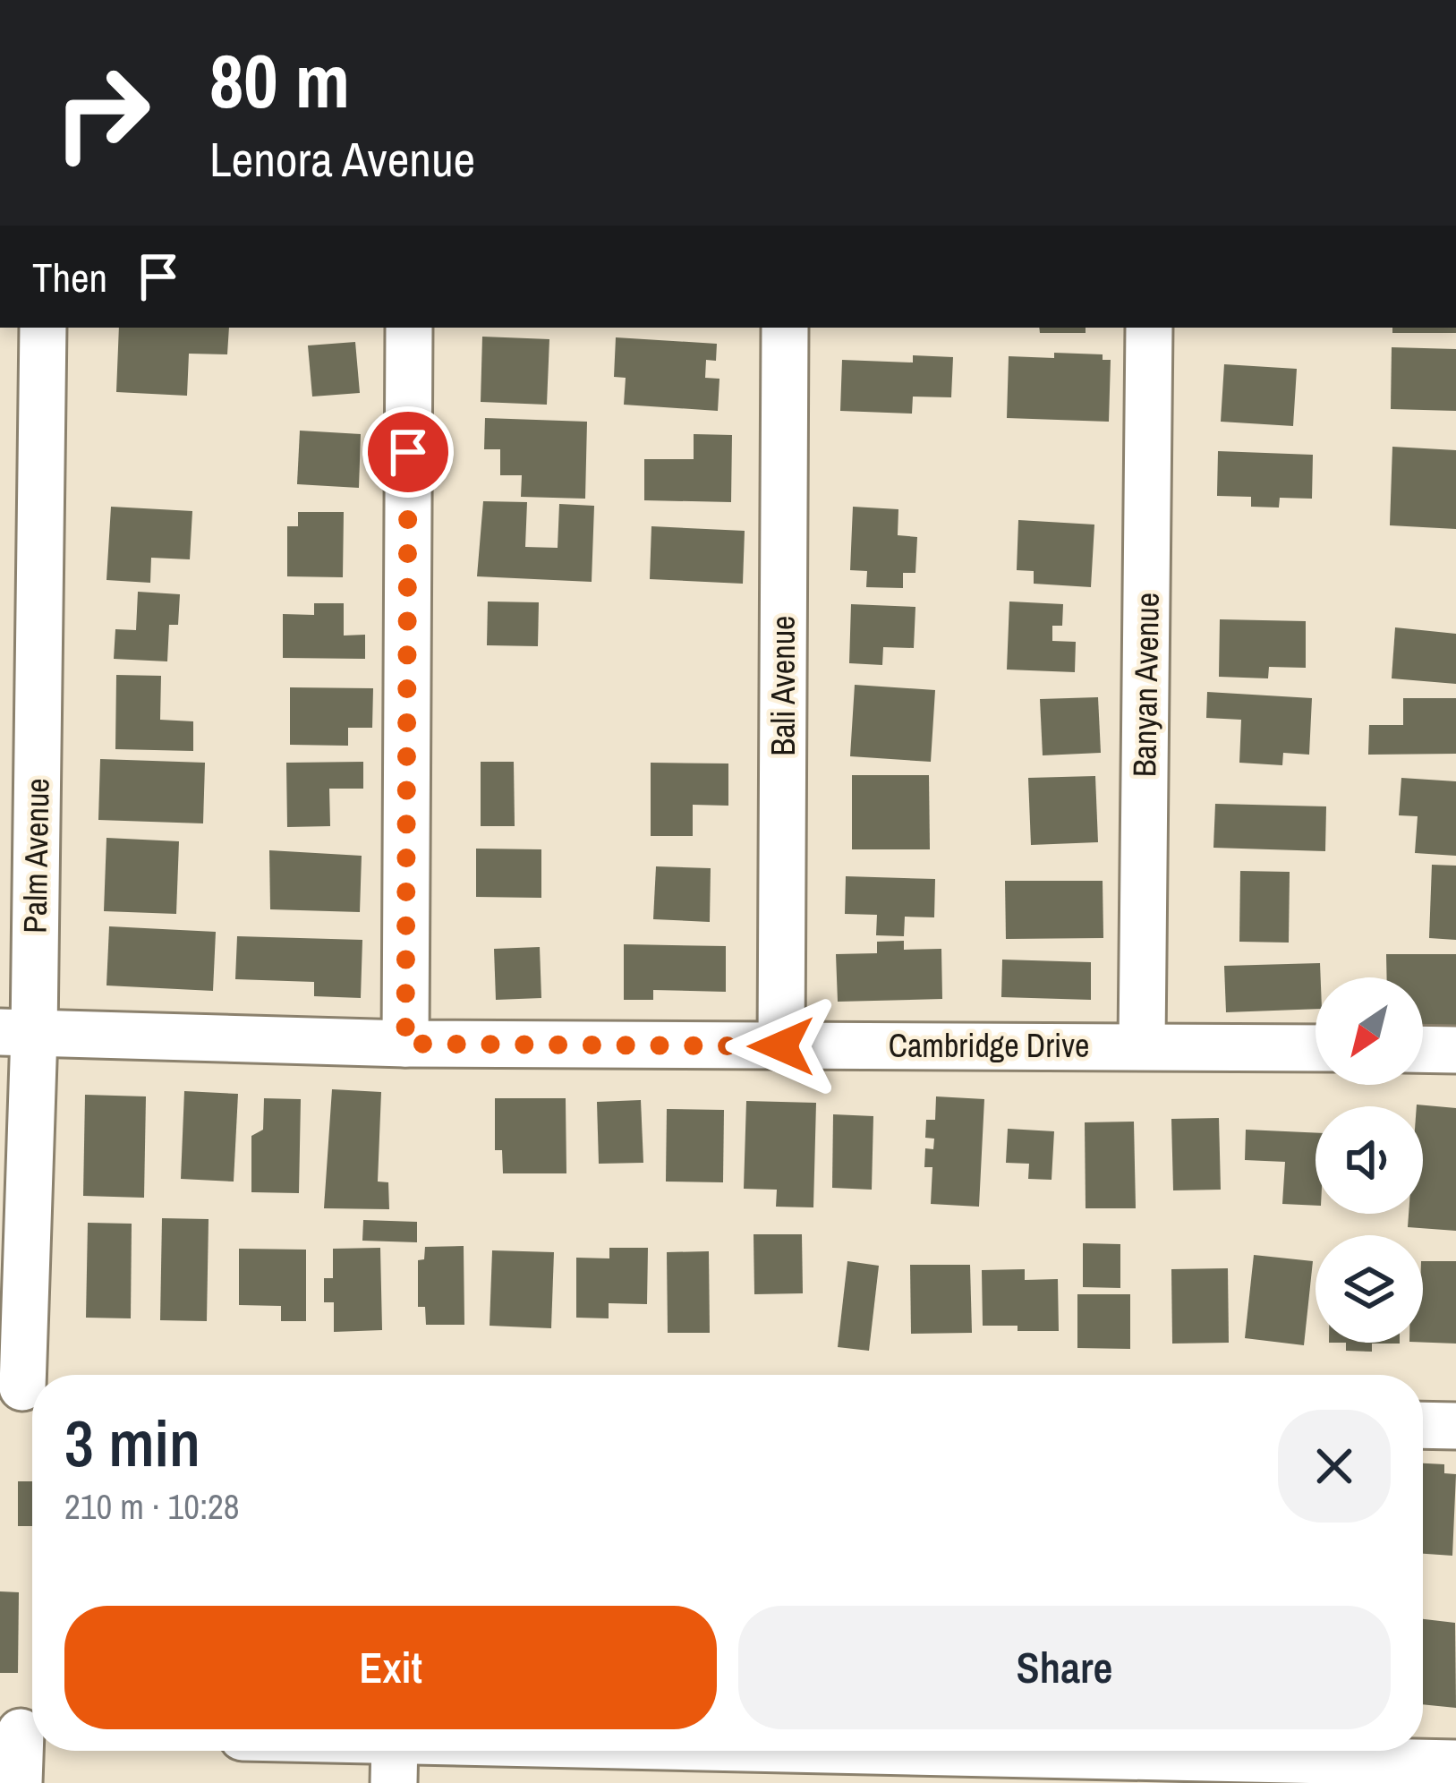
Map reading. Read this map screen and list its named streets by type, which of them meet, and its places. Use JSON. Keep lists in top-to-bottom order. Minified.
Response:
{"streets":{"street":["Banyan Avenue","Bali Avenue","Palm Avenue","Cambridge Drive"]},"crossings":[["Banyan Avenue","Cambridge Drive"],["Bali Avenue","Cambridge Drive"],["Palm Avenue","Cambridge Drive"]],"north":"bottom left","page":{"turn":["80 m","Lenora Avenue"],"then":"Then","heading":["3 min","210 m · 10:28"],"buttons":["Exit","Share"]}}
